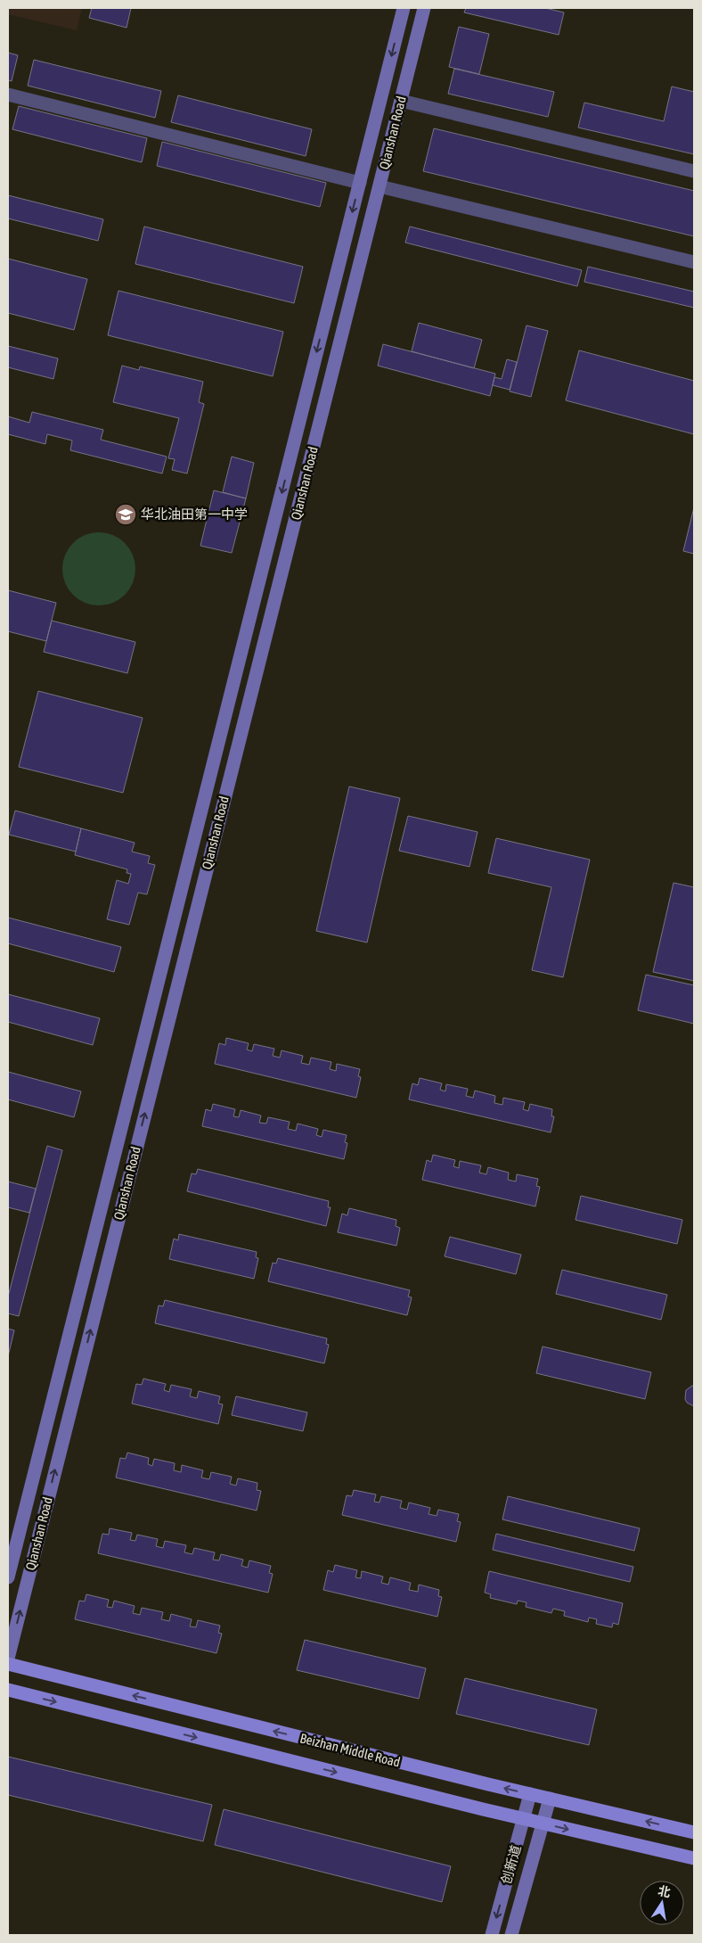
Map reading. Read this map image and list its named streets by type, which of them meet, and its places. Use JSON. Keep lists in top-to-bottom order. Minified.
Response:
{"streets":{"main road":["Qianshan Road","Beizhan Middle Road","创新道"]},"crossings":[["Beizhan Middle Road","创新道"]],"places":{"school or university":["华北油田第一中学"]},"north":"top"}
